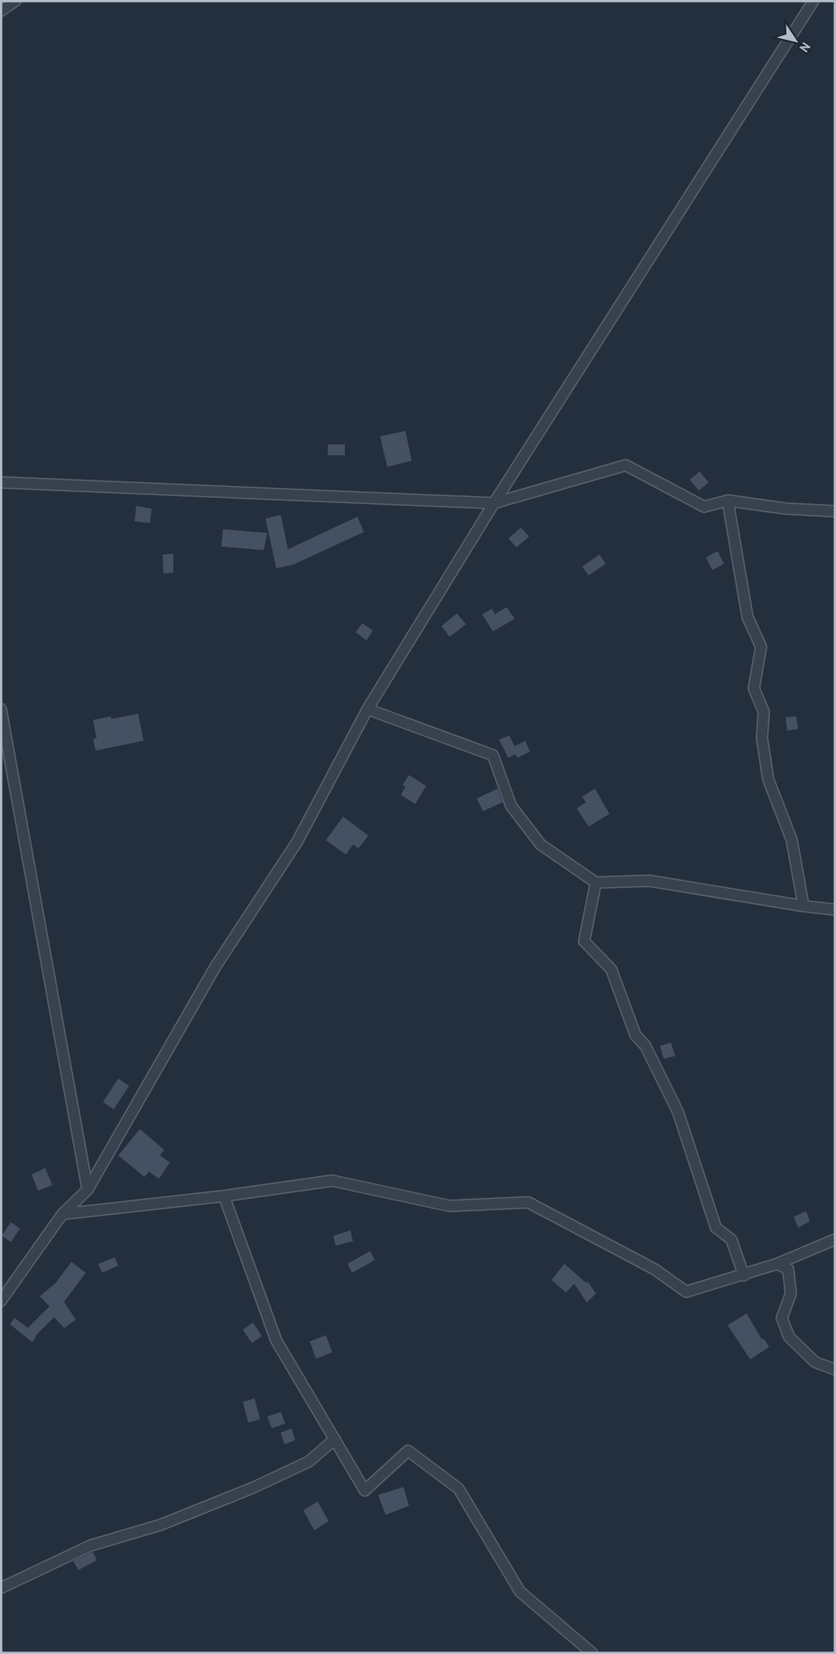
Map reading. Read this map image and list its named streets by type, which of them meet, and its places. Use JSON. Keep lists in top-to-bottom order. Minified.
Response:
{"north":"bottom right"}
